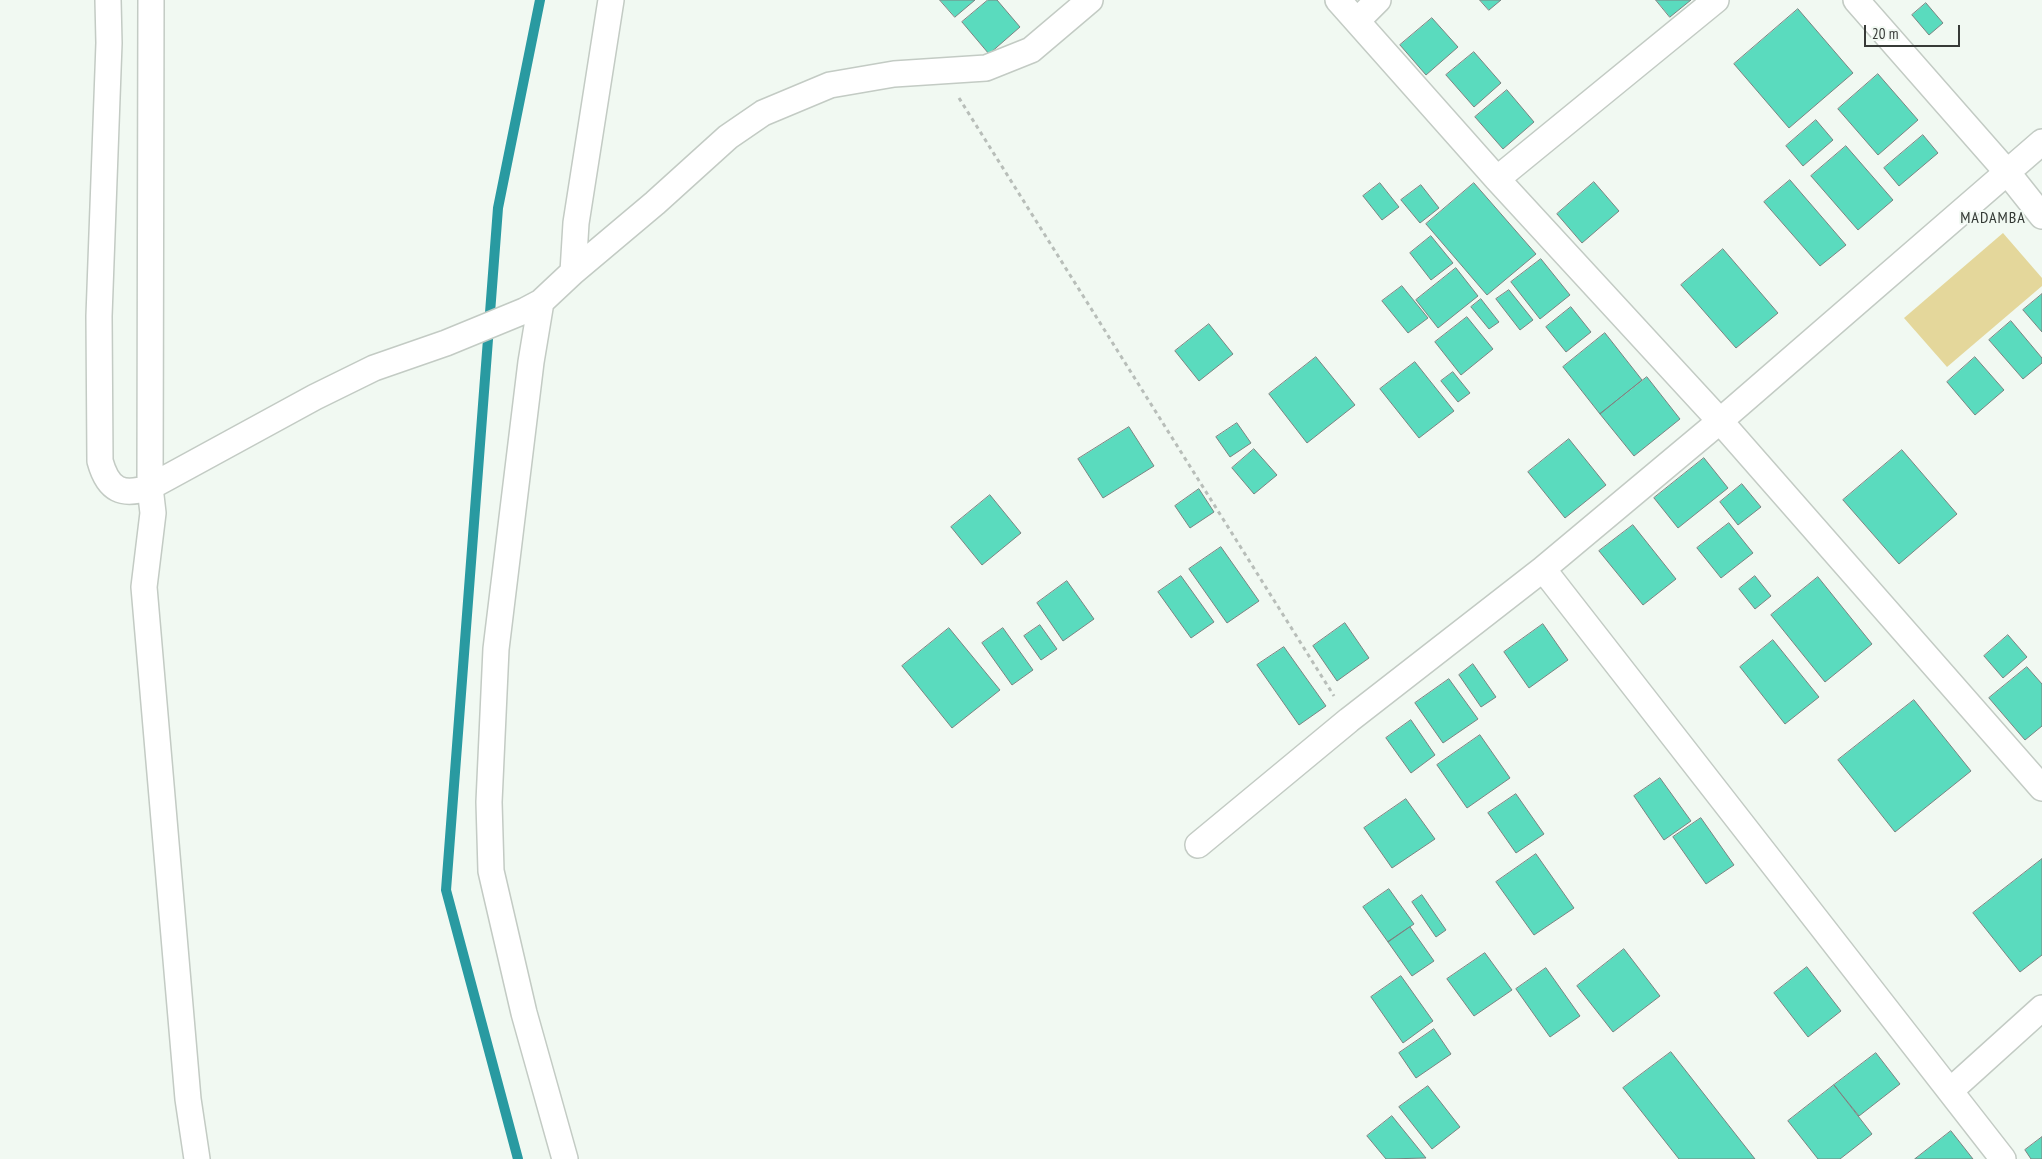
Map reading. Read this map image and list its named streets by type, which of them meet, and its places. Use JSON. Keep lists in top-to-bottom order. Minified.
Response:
{"districts":["MADAMBA"],"scale_bar":"20 m"}
